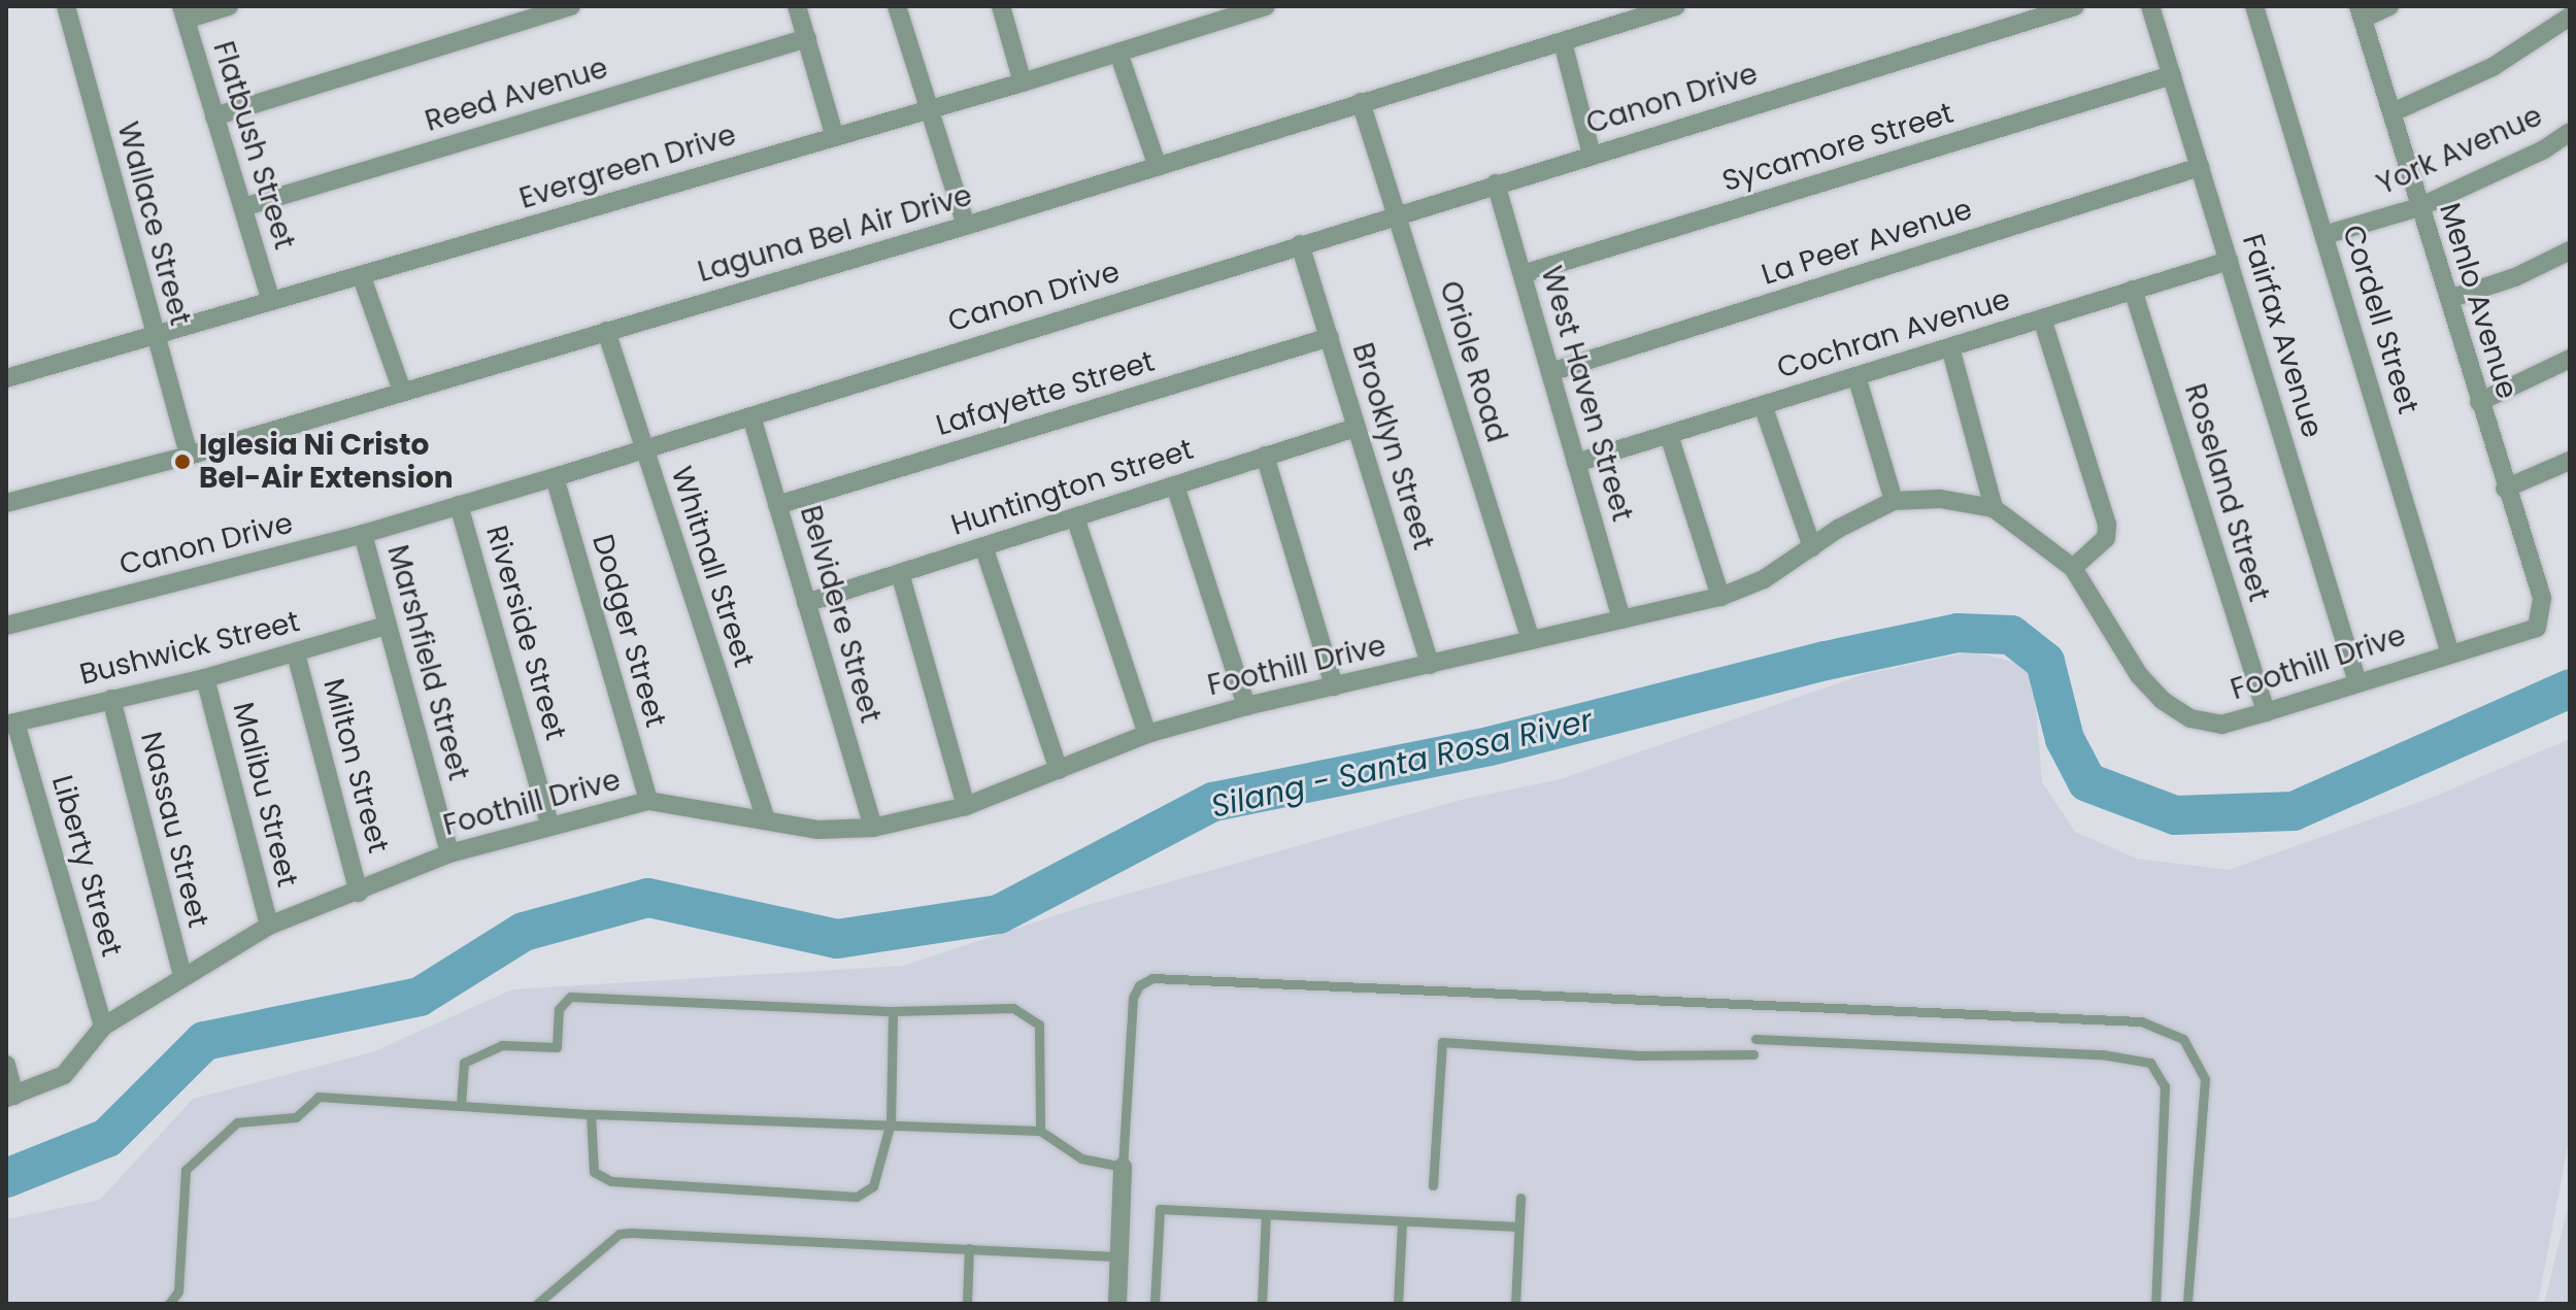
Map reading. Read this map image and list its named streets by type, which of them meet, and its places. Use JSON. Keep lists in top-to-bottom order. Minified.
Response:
{"streets":{"street":["Reed Avenue","Canon Drive","Flatbush Street","Sycamore Street","York Avenue","Evergreen Drive","Wallace Street","Laguna Bel Air Drive","La Peer Avenue","Menlo Avenue","Cordell Street","Cochran Avenue","Fairfax Avenue","Oriole Road","Lafayette Street","West Haven Street","Brooklyn Street","Huntington Street","Roseland Street","Whitnall Street","Belvidere Street","Dodger Street","Riverside Street","Bushwick Street","Marshfield Street","Foothill Drive","Milton Street","Malibu Street","Nassau Street","Liberty Street"]},"crossings":[["Reed Avenue","Flatbush Street"],["Canon Drive","Oriole Road"],["Canon Drive","West Haven Street"],["Canon Drive","Brooklyn Street"],["Canon Drive","Whitnall Street"],["Canon Drive","Belvidere Street"],["Canon Drive","Dodger Street"],["Canon Drive","Riverside Street"],["Canon Drive","Marshfield Street"],["Flatbush Street","Evergreen Drive"],["Sycamore Street","Fairfax Avenue"],["Sycamore Street","West Haven Street"],["York Avenue","Menlo Avenue"],["York Avenue","Cordell Street"],["Evergreen Drive","Wallace Street"],["Wallace Street","Laguna Bel Air Drive"],["Laguna Bel Air Drive","Oriole Road"],["Laguna Bel Air Drive","Whitnall Street"],["La Peer Avenue","Fairfax Avenue"],["La Peer Avenue","West Haven Street"],["Menlo Avenue","Foothill Drive"],["Cordell Street","Foothill Drive"],["Cochran Avenue","Fairfax Avenue"],["Cochran Avenue","West Haven Street"],["Cochran Avenue","Roseland Street"],["Fairfax Avenue","Foothill Drive"],["Oriole Road","Foothill Drive"],["Lafayette Street","Brooklyn Street"],["Lafayette Street","Belvidere Street"],["West Haven Street","Foothill Drive"],["Brooklyn Street","Huntington Street"],["Brooklyn Street","Foothill Drive"],["Huntington Street","Belvidere Street"],["Roseland Street","Foothill Drive"],["Whitnall Street","Foothill Drive"],["Belvidere Street","Foothill Drive"],["Dodger Street","Foothill Drive"],["Riverside Street","Foothill Drive"],["Bushwick Street","Marshfield Street"],["Bushwick Street","Milton Street"],["Bushwick Street","Malibu Street"],["Bushwick Street","Nassau Street"],["Bushwick Street","Liberty Street"],["Marshfield Street","Foothill Drive"],["Foothill Drive","Milton Street"],["Foothill Drive","Malibu Street"],["Foothill Drive","Nassau Street"],["Foothill Drive","Liberty Street"]],"water":["Silang - Santa Rosa River"],"places":["Iglesia Ni Cristo Bel-Air Extension"]}
